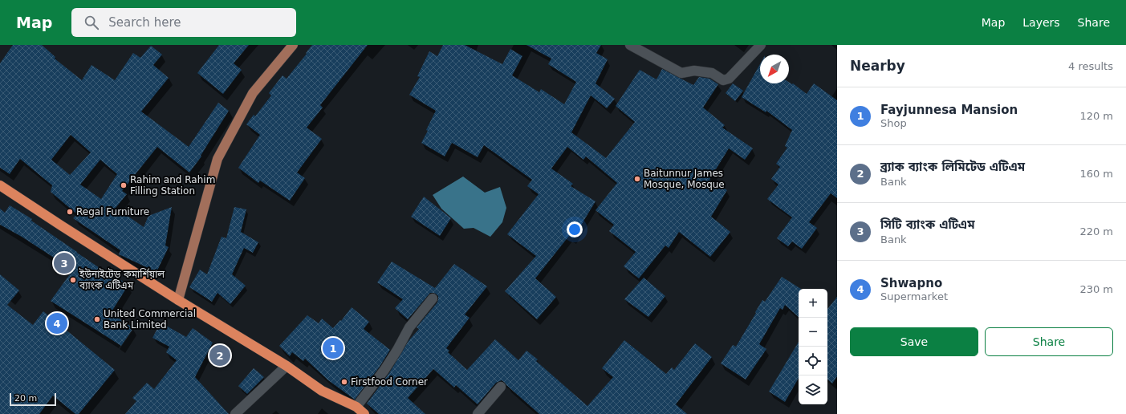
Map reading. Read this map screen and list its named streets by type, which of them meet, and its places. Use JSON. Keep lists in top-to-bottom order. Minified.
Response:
{"places":["Baitunnur James Mosque, Mosque","Rahim and Rahim Filling Station","Regal Furniture","ইউনাইটেড কমার্শিয়াল ব্যাংক এটিএম","United Commercial Bank Limited","Firstfood Corner"],"scale_bar":"20 m","north":"bottom left","page":{"header":"Map","search":"Search here","nav":["Map","Layers","Share"],"heading":["Nearby","4 results"],"list":[{"mark":"1","name":"Fayjunnesa Mansion","note":"Shop","value":"120 m"},{"mark":"2","name":"ব্র্যাক ব্যাংক লিমিটেড এটিএম","note":"Bank","value":"160 m"},{"mark":"3","name":"সিটি ব্যাংক এটিএম","note":"Bank","value":"220 m"},{"mark":"4","name":"Shwapno","note":"Supermarket","value":"230 m"}],"pins":["3","4","1","2"],"map_buttons":["+","−"],"buttons":["Save","Share"],"scale":"20 m"}}
